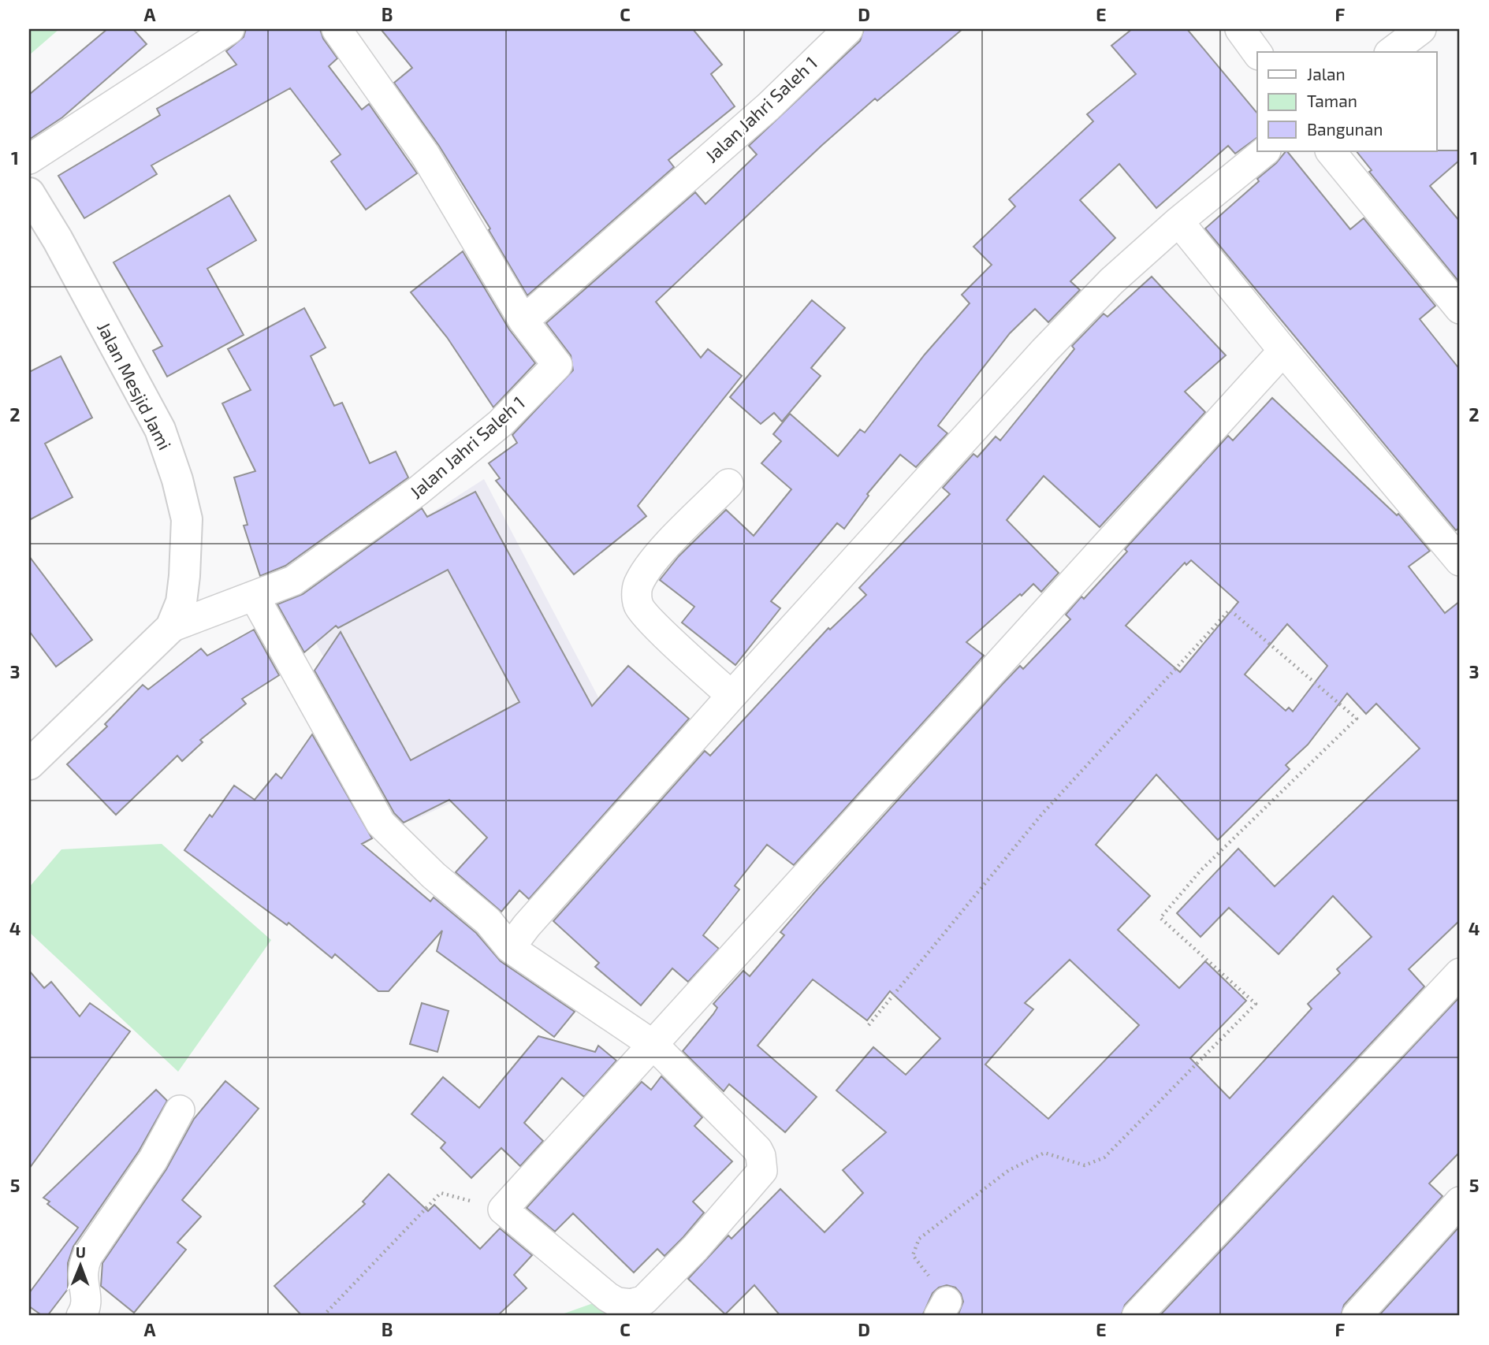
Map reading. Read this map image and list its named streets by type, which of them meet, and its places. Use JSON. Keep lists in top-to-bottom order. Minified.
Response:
{"streets":{"street":["Jalan Jahri Saleh 1","Jalan Mesjid Jami"]},"crossings":[["Jalan Jahri Saleh 1","Jalan Mesjid Jami"]],"legend":["Jalan","Taman","Bangunan"],"north":"top","grid":{"columns":["A","B","C","D","E","F"],"rows":["1","2","3","4","5"]}}
